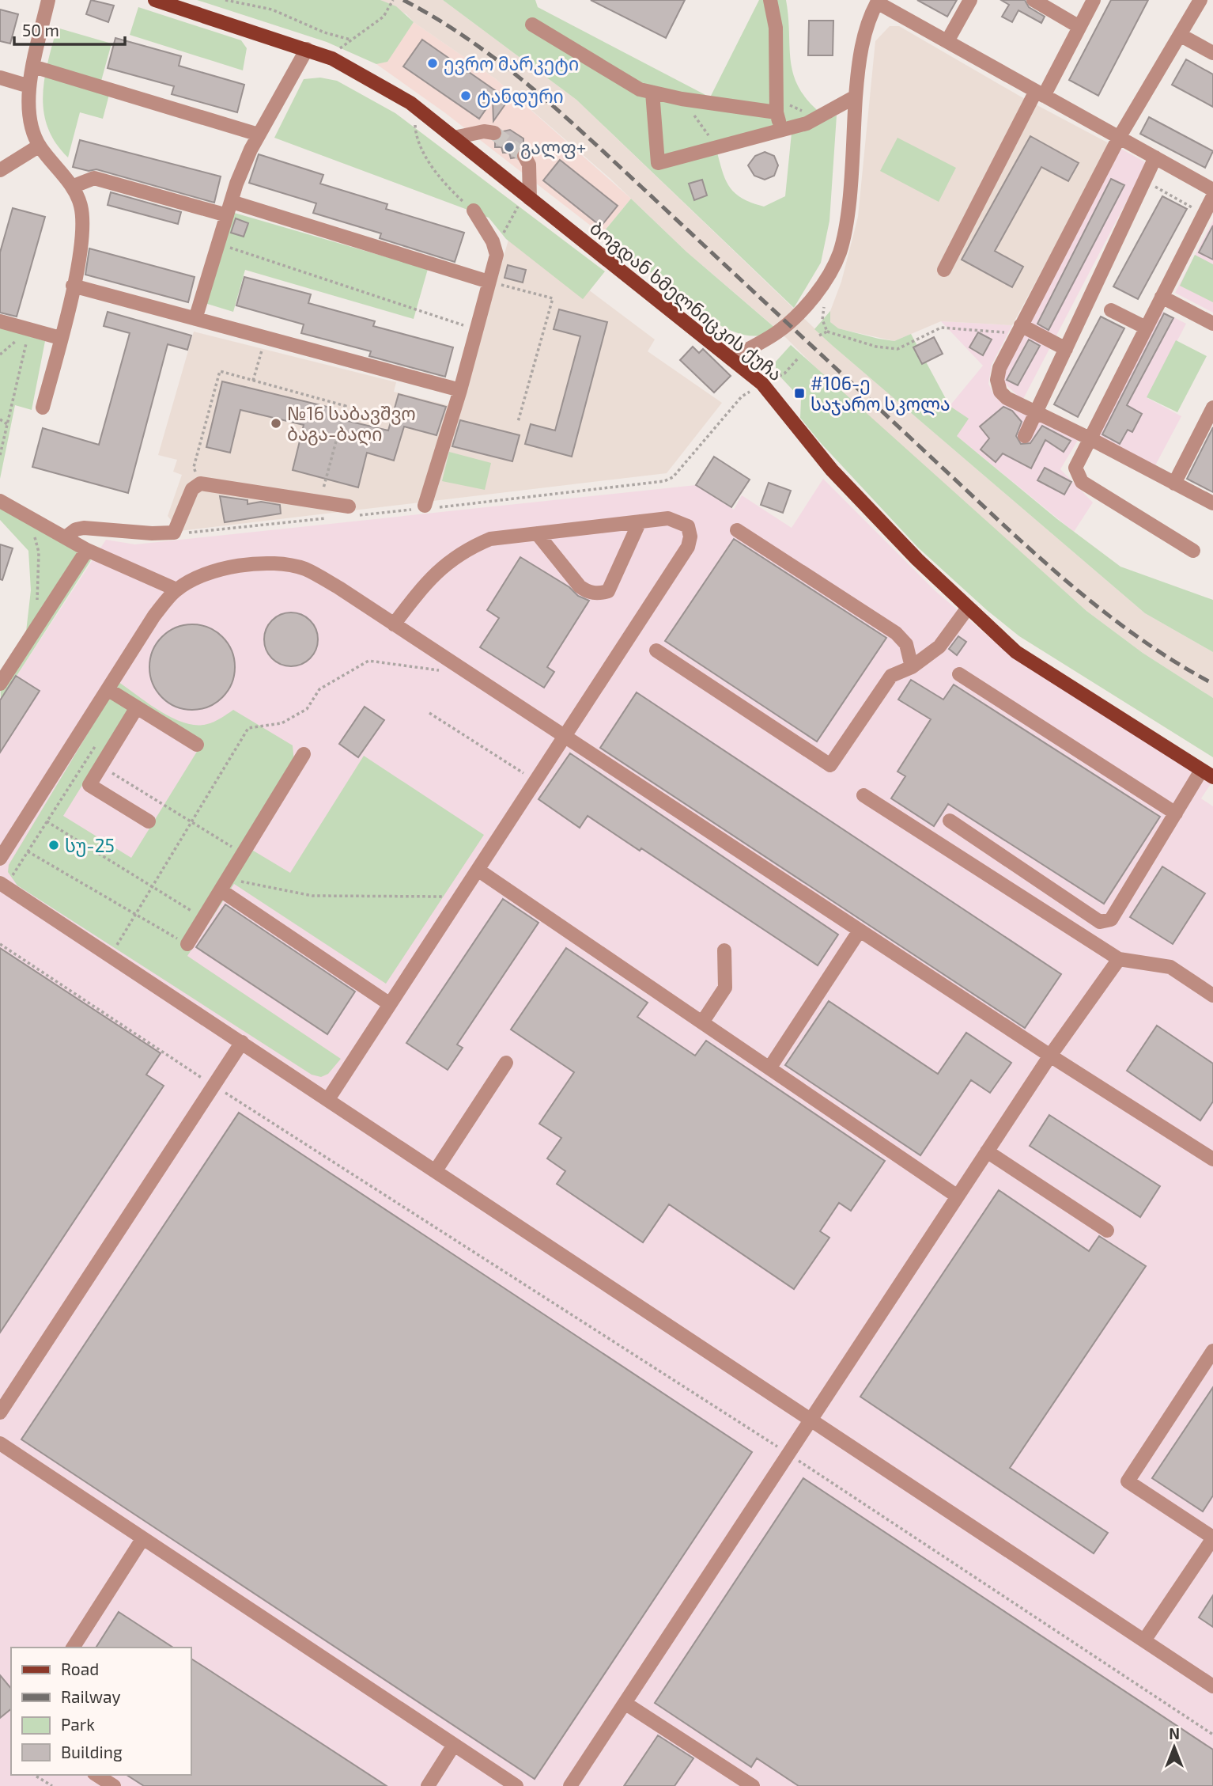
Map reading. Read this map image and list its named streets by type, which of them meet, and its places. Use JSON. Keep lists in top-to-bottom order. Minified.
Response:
{"streets":{"main road":["ბოგდან ხმელნიცკის ქუჩა"]},"places":{"other":["ევრო მარკეტი","ტანდური","გალფ+","№16 საბავშვო ბაგა-ბაღი","სუ-25"],"transit":["#106-ე საჯარო სკოლა"]},"legend":["Road","Railway","Park","Building"],"scale_bar":"50 m","north":"top"}
